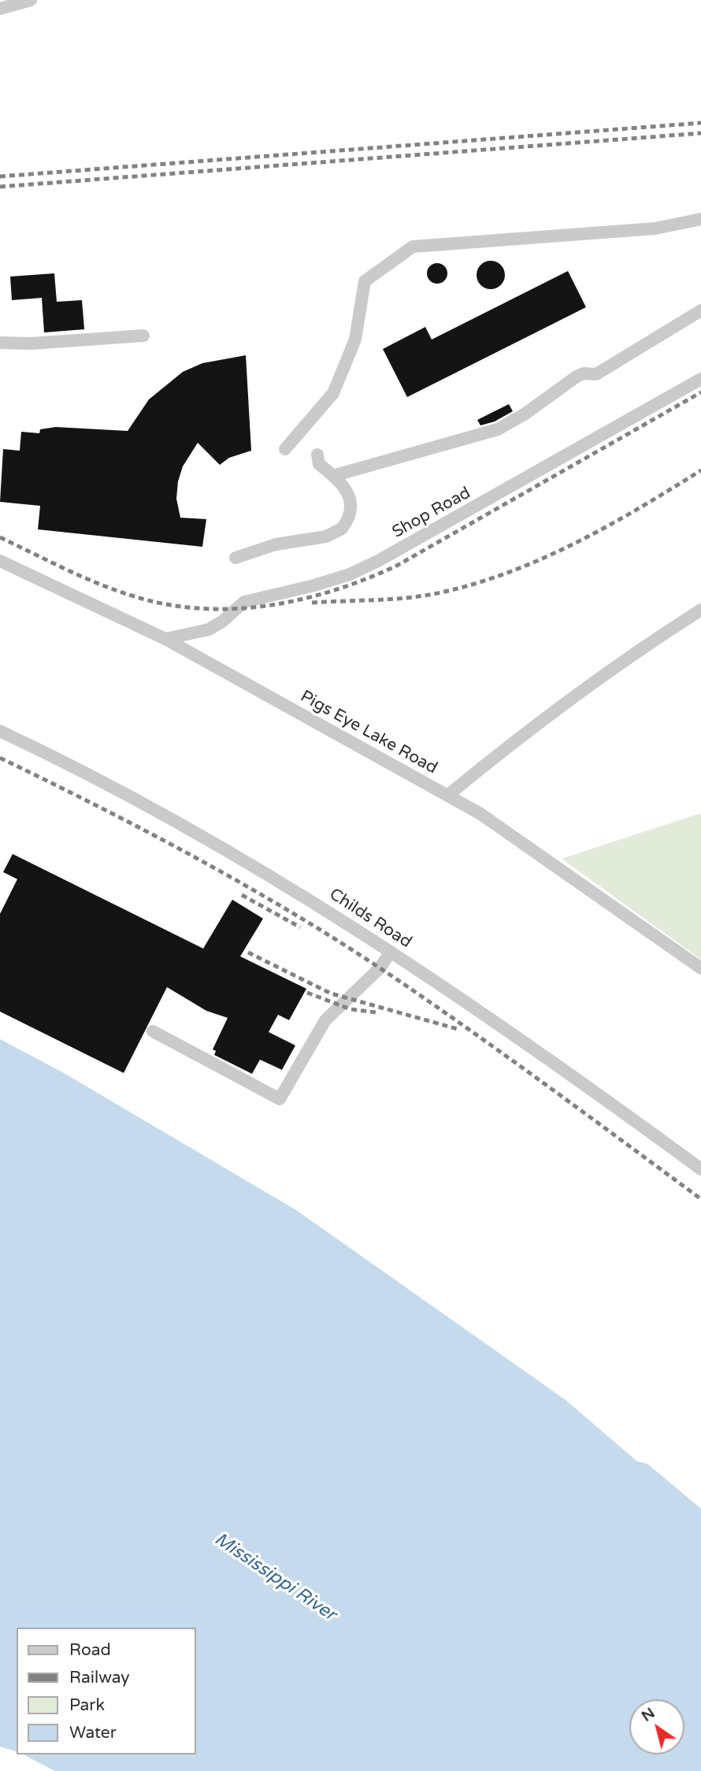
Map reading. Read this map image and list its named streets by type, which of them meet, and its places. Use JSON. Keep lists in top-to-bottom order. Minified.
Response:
{"streets":{"street":["Shop Road","Pigs Eye Lake Road","Childs Road"]},"crossings":[["Shop Road","Pigs Eye Lake Road"]],"water":["Mississippi River"],"legend":["Road","Railway","Park","Water"],"north":"top left"}
